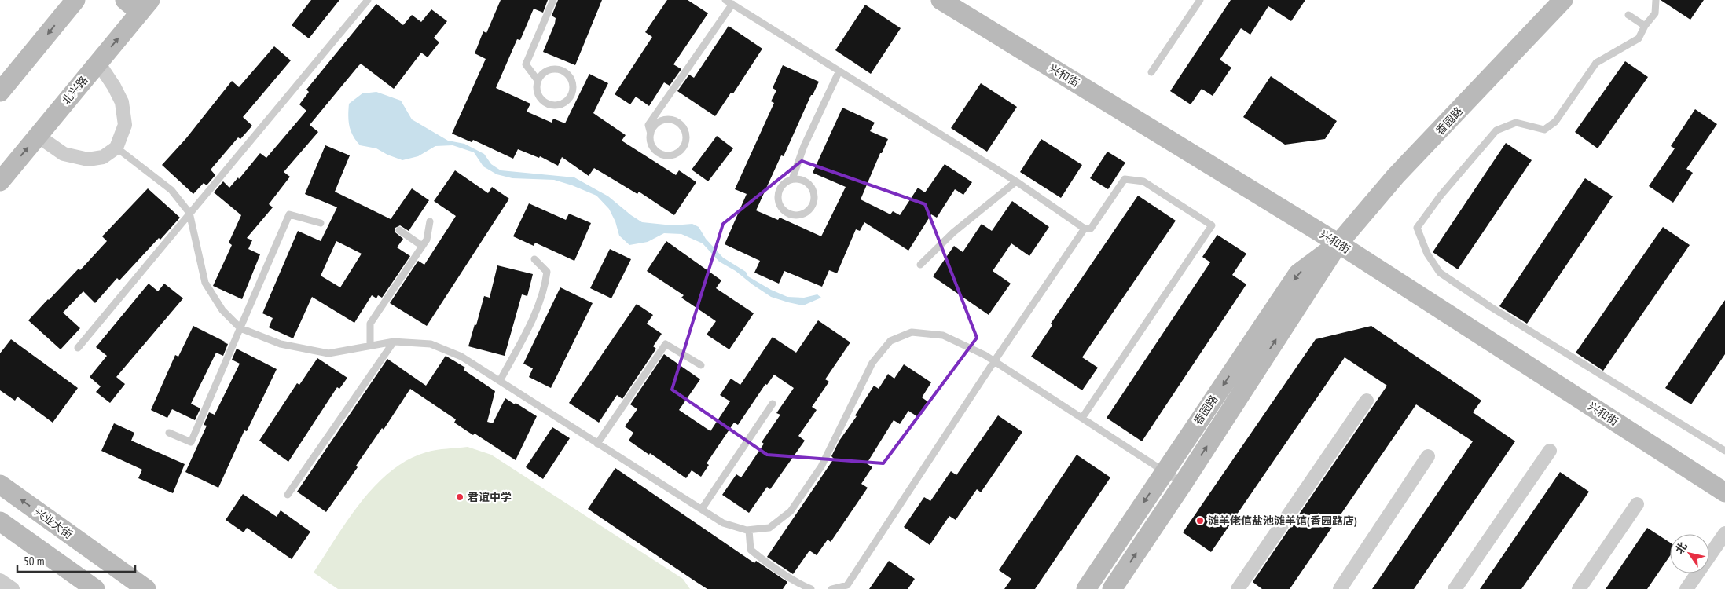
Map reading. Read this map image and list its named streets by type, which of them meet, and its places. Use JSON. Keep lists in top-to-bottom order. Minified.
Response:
{"streets":{"street":["兴和街","北兴路","香园路","兴业大街"]},"crossings":[["兴和街","香园路"]],"places":["君谊中学","滩羊佬倌盐池滩羊馆(香园路店)"],"scale_bar":"50 m","north":"top left"}
